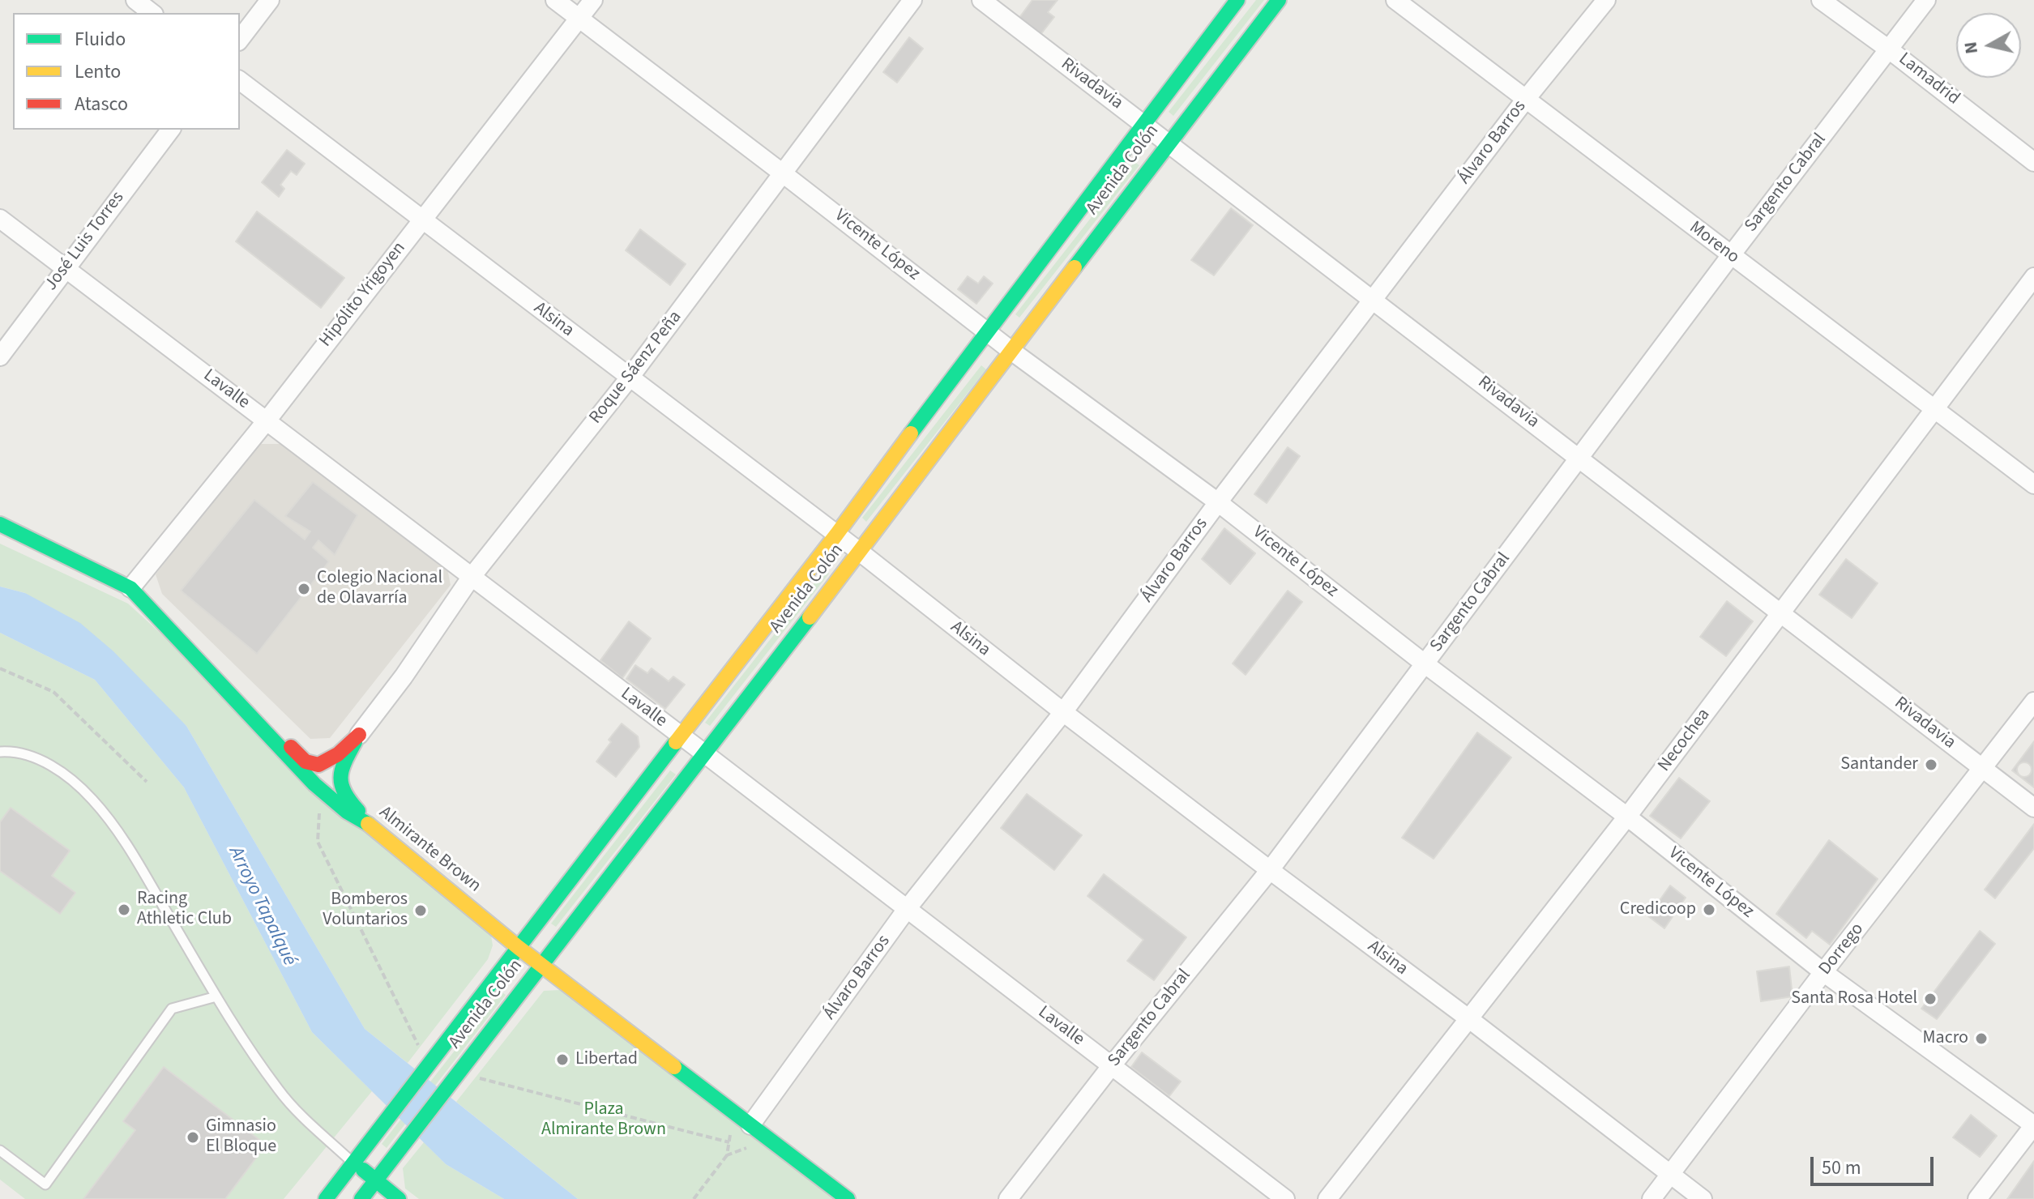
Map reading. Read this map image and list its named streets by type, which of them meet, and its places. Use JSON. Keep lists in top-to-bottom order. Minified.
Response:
{"streets":{"main road":["Avenida Colón","Almirante Brown"],"street":["Lamadrid","Rivadavia","Álvaro Barros","Sargento Cabral","José Luis Torres","Moreno","Vicente López","Hipólito Yrigoyen","Alsina","Roque Sáenz Peña","Lavalle","Necochea","Dorrego"]},"crossings":[["Lamadrid","Sargento Cabral"],["Rivadavia","Álvaro Barros"],["Rivadavia","Avenida Colón"],["Rivadavia","Sargento Cabral"],["Rivadavia","Necochea"],["Rivadavia","Dorrego"],["Álvaro Barros","Moreno"],["Álvaro Barros","Vicente López"],["Álvaro Barros","Alsina"],["Álvaro Barros","Lavalle"],["Álvaro Barros","Almirante Brown"],["Avenida Colón","Vicente López"],["Avenida Colón","Alsina"],["Avenida Colón","Lavalle"],["Avenida Colón","Almirante Brown"],["Sargento Cabral","Moreno"],["Sargento Cabral","Vicente López"],["Sargento Cabral","Alsina"],["Sargento Cabral","Lavalle"],["José Luis Torres","Lavalle"],["Moreno","Necochea"],["Vicente López","Hipólito Yrigoyen"],["Vicente López","Roque Sáenz Peña"],["Vicente López","Necochea"],["Vicente López","Dorrego"],["Hipólito Yrigoyen","Alsina"],["Hipólito Yrigoyen","Lavalle"],["Hipólito Yrigoyen","Almirante Brown"],["Alsina","Roque Sáenz Peña"],["Alsina","Necochea"],["Alsina","Dorrego"],["Roque Sáenz Peña","Lavalle"]],"water":["Arroyo Tapalqué"],"parks":["Plaza Almirante Brown"],"places":["Colegio Nacional de Olavarría","Santander","Racing Athletic Club","Credicoop","Bomberos Voluntarios","Santa Rosa Hotel","Macro","Libertad","Gimnasio El Bloque"],"legend":["Fluido","Lento","Atasco"],"scale_bar":"50 m","north":"left"}
